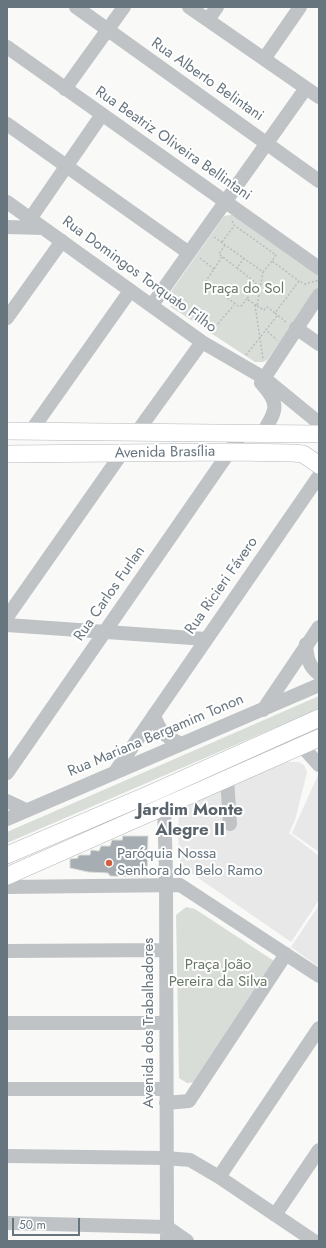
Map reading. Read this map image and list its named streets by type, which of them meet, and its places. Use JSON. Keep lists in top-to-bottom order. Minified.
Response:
{"streets":{"main road":["Avenida Brasília"],"street":["Rua Alberto Belintani","Rua Beatriz Oliveira Bellintani","Rua Domingos Torquato Filho","Rua Ricieri Fávero","Rua Carlos Furlan","Rua Mariana Bergamim Tonon","Avenida dos Trabalhadores"]},"crossings":[["Rua Domingos Torquato Filho","Avenida Brasília"],["Avenida Brasília","Rua Carlos Furlan"],["Rua Ricieri Fávero","Rua Mariana Bergamim Tonon"]],"districts":["Jardim Monte Alegre II"],"parks":["Praça do Sol","Praça João Pereira da Silva"],"places":["Paróquia Nossa Senhora do Belo Ramo"],"scale_bar":"50 m"}
